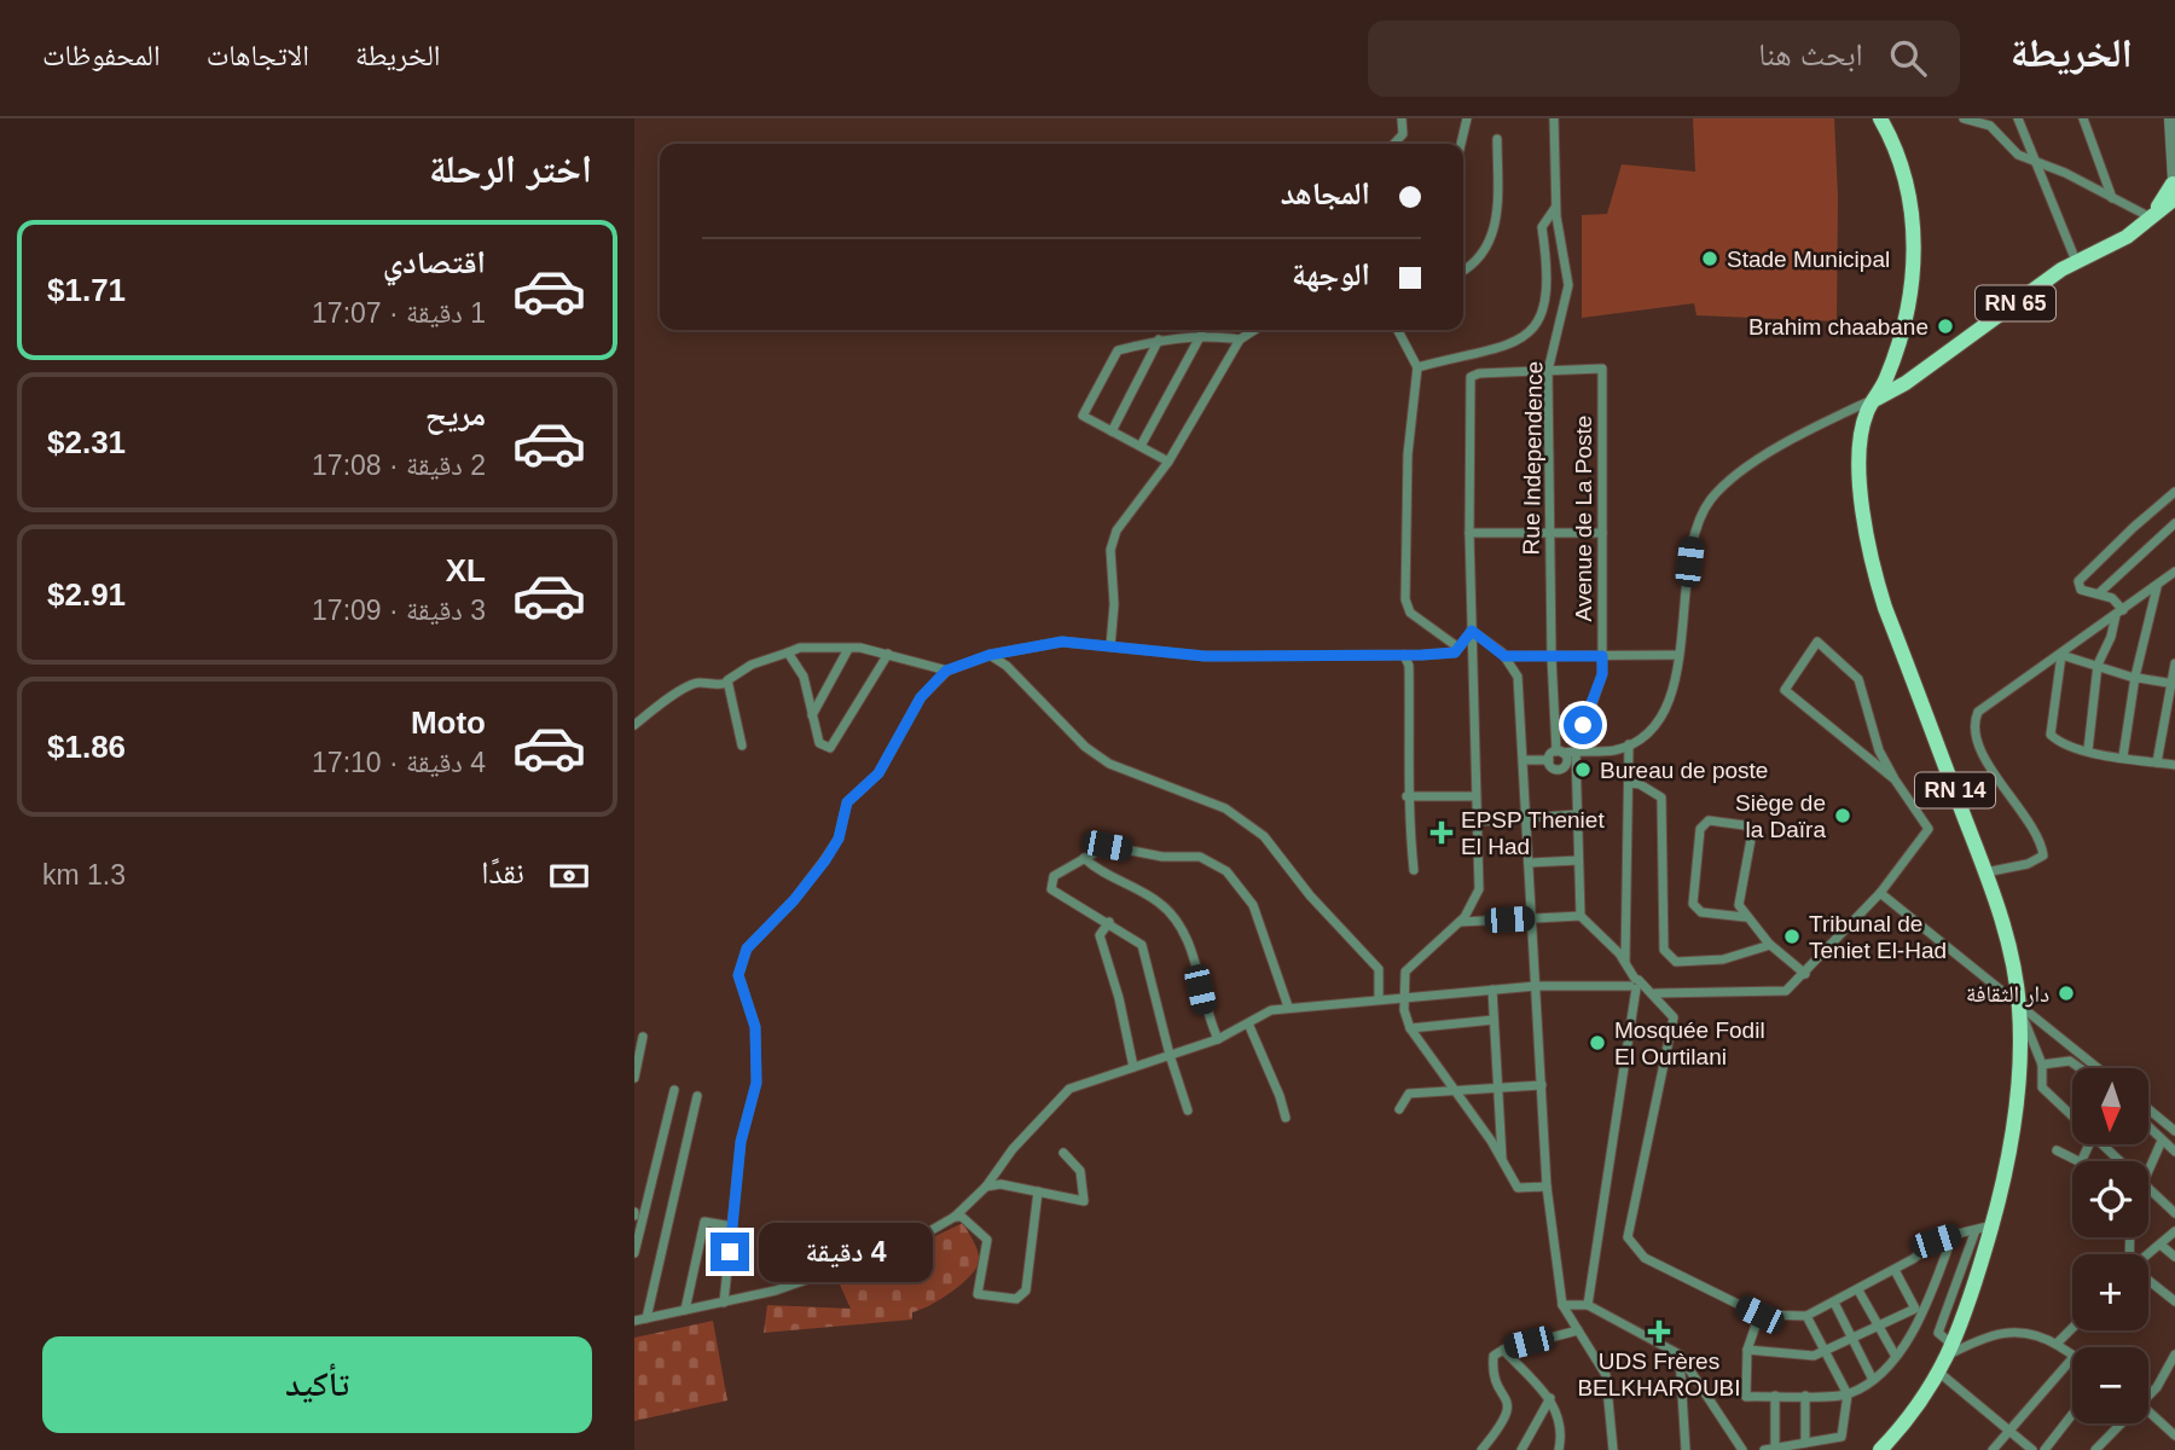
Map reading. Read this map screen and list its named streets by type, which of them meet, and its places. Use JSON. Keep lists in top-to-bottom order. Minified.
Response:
{"streets":{"main road":["RN 65","RN 14"],"street":["Rue Independence","Avenue de La Poste"]},"crossings":[["RN 65","RN 14"],["Rue Independence","Avenue de La Poste"]],"places":{"other":["Stade Municipal","Brahim chaabane","Bureau de poste","Siège de la Daïra","Tribunal de Teniet El-Had","دار الثقافة","Mosquée Fodil El Ourtilani"],"health":["EPSP Theniet El Had","UDS Frères BELKHAROUBI"]},"north":"bottom","page":{"header":"الخريطة","search":"ابحث هنا","nav":["الخريطة","الاتجاهات","المحفوظات"],"heading":"اختر الرحلة","banner":["المجاهد","الوجهة"],"list":[{"name":"اقتصادي","note":"1 دقيقة · 17:07","value":"$1.71"},{"name":"مريح","note":"2 دقيقة · 17:08","value":"$2.31"},{"name":"XL","note":"3 دقيقة · 17:09","value":"$2.91"},{"name":"Moto","note":"4 دقيقة · 17:10","value":"$1.86"}],"pay":["نقدًا","1.3 km"],"map_buttons":["+","−"],"bubble":"4 دقيقة","buttons":"تأكيد"}}
